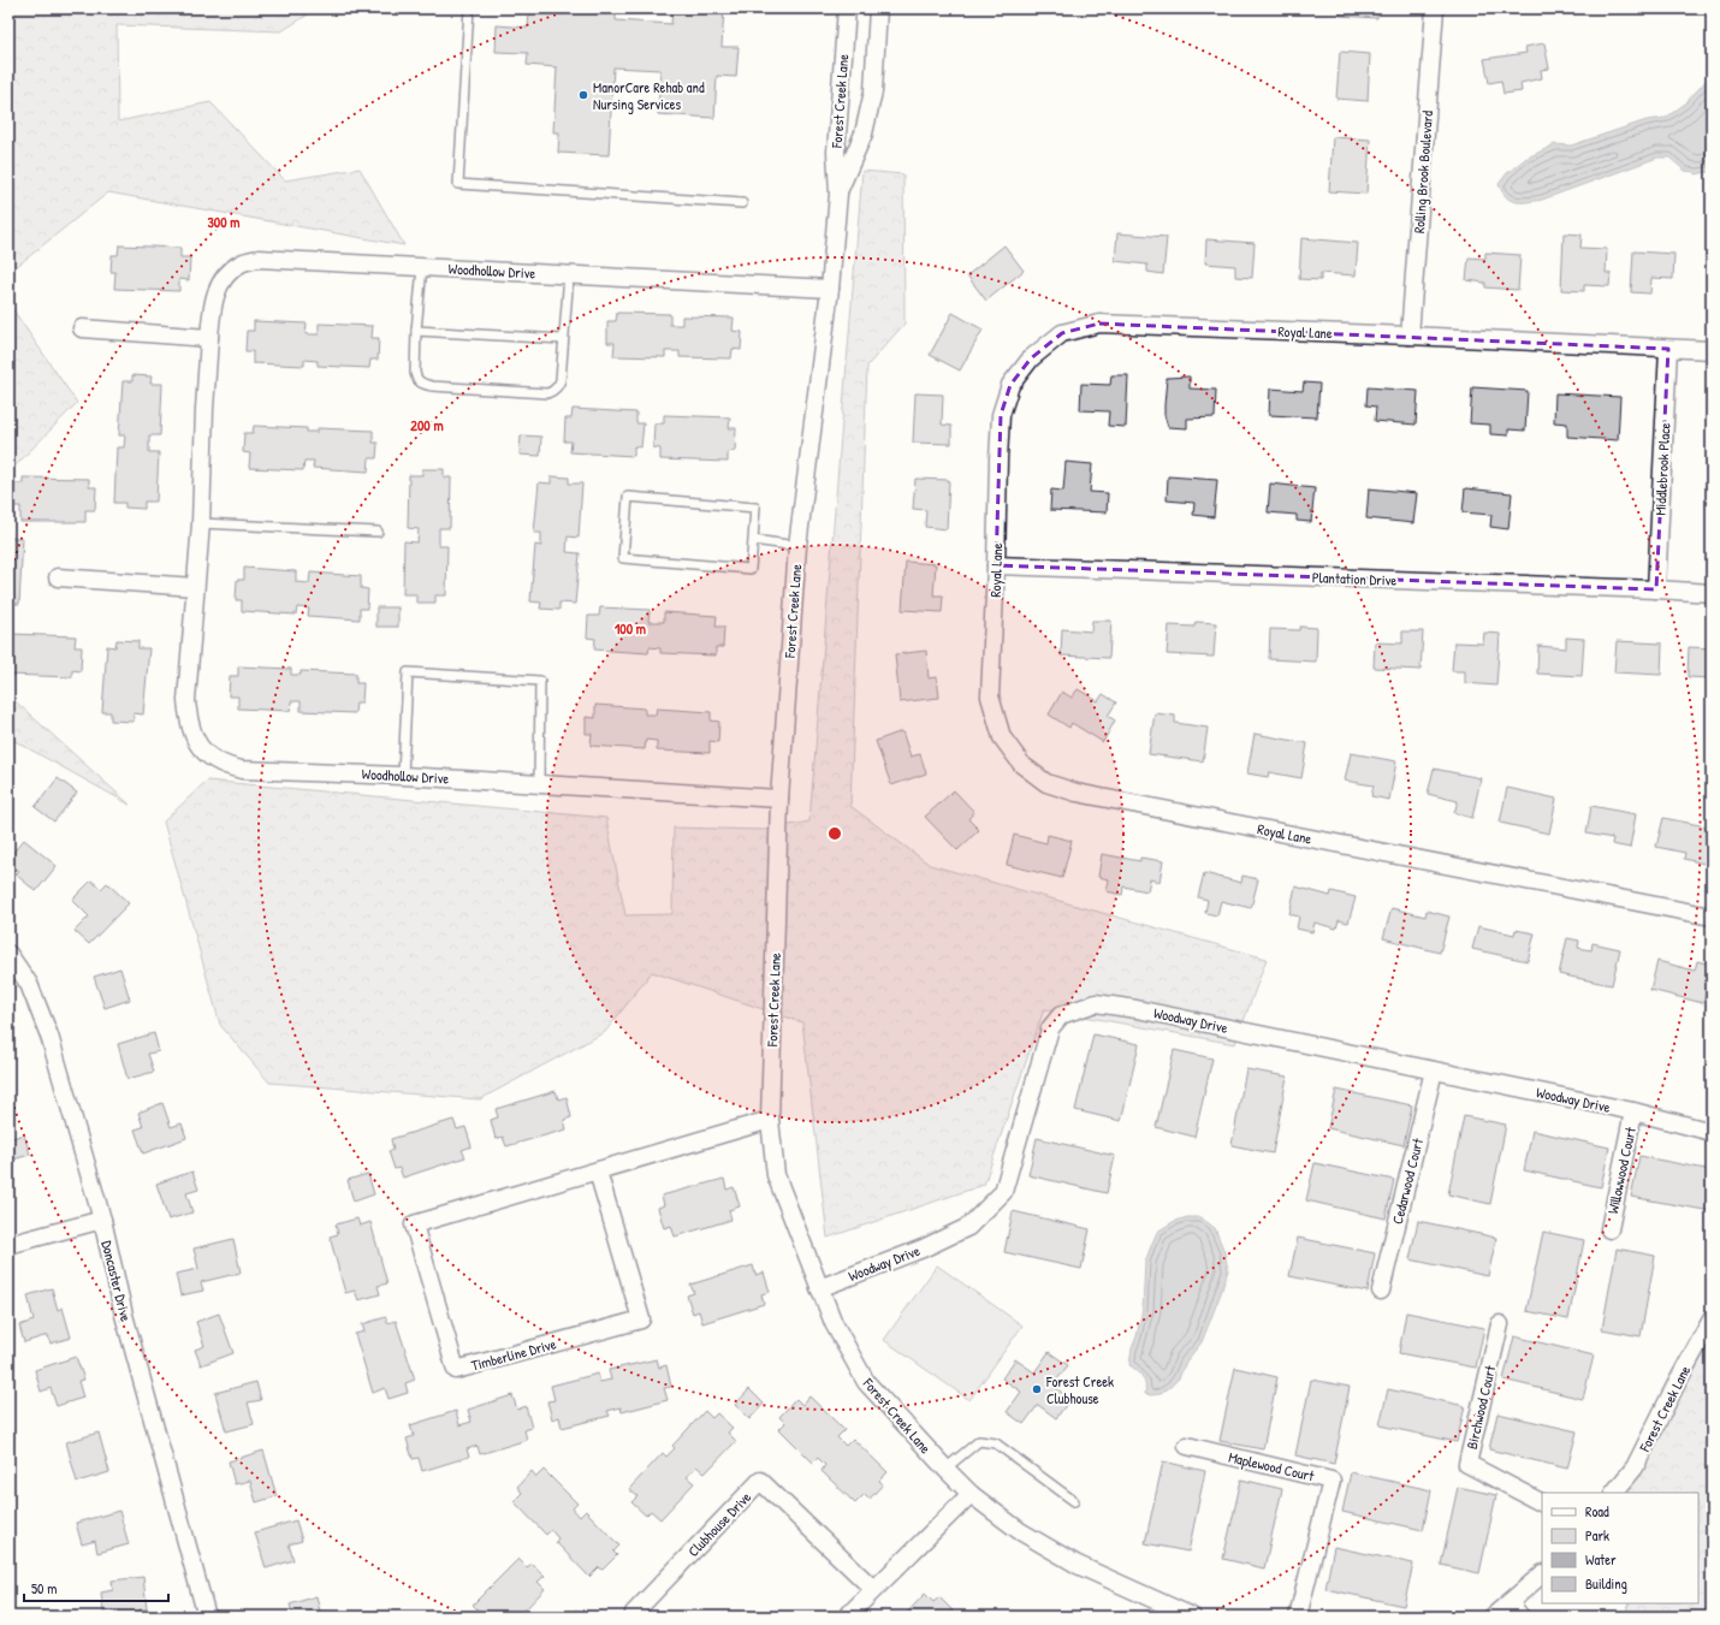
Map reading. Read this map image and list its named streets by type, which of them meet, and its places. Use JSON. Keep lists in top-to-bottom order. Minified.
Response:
{"streets":{"street":["Forest Creek Lane","Rolling Brook Boulevard","Woodhollow Drive","Royal Lane","Middlebrook Place","Plantation Drive","Woodway Drive","Willowwood Court","Cedarwood Court","Doncaster Drive","Timberline Drive","Birchwood Court","Maplewood Court","Clubhouse Drive"]},"crossings":[["Forest Creek Lane","Woodhollow Drive"],["Forest Creek Lane","Woodway Drive"],["Forest Creek Lane","Timberline Drive"],["Rolling Brook Boulevard","Royal Lane"],["Royal Lane","Middlebrook Place"],["Royal Lane","Plantation Drive"],["Middlebrook Place","Plantation Drive"],["Woodway Drive","Willowwood Court"],["Woodway Drive","Cedarwood Court"]],"places":["ManorCare Rehab and Nursing Services","Forest Creek Clubhouse"],"legend":["Road","Park","Water","Building"],"scale_bar":"50 m","rings":["300 m","200 m","100 m"]}
